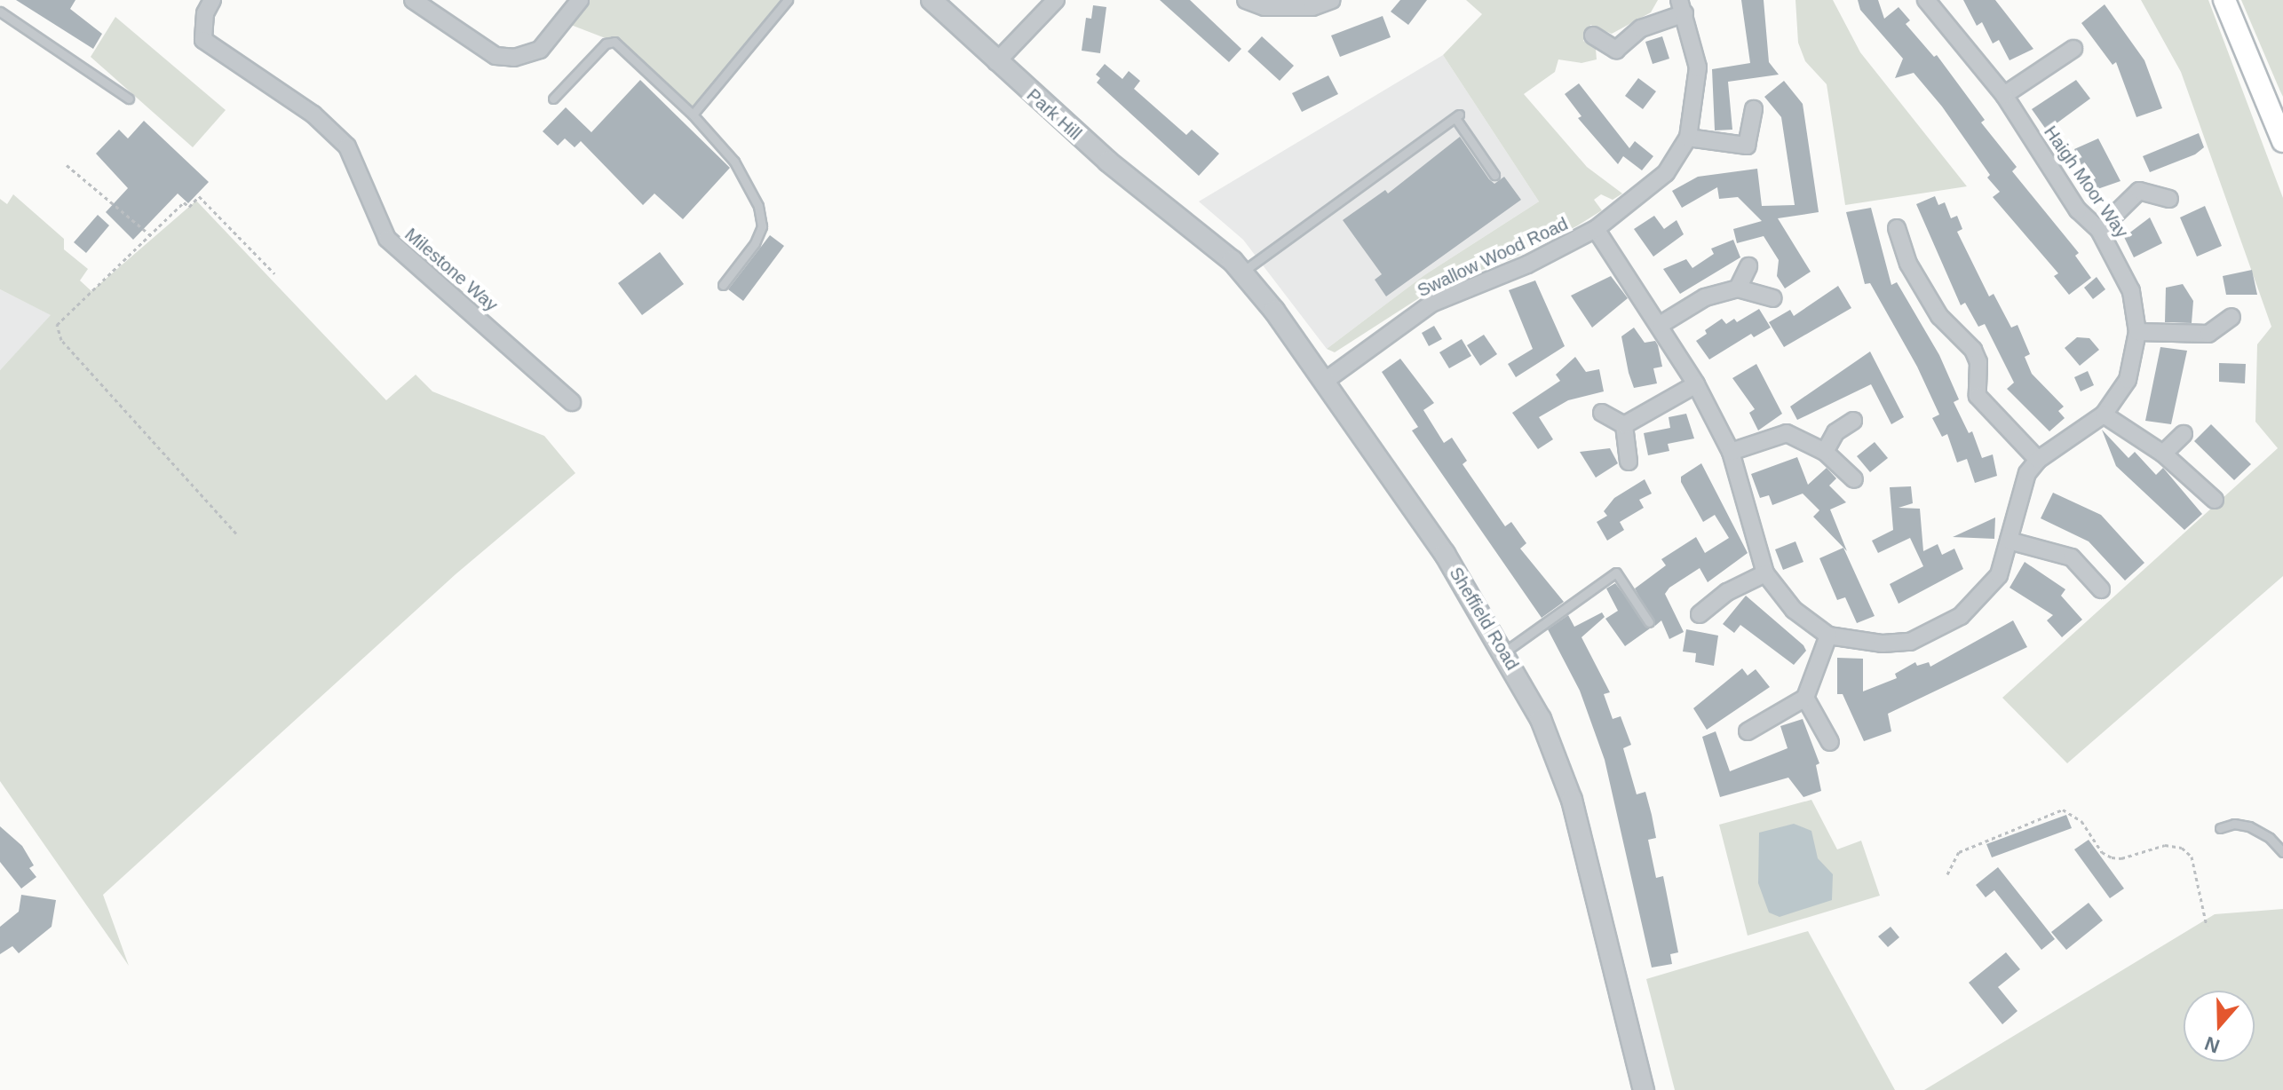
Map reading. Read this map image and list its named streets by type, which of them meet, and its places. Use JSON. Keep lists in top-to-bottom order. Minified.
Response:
{"streets":{"street":["Park Hill","Haigh Moor Way","Swallow Wood Road","Milestone Way","Sheffield Road"]},"crossings":[["Park Hill","Sheffield Road"],["Haigh Moor Way","Swallow Wood Road"],["Swallow Wood Road","Sheffield Road"]],"north":"bottom"}
